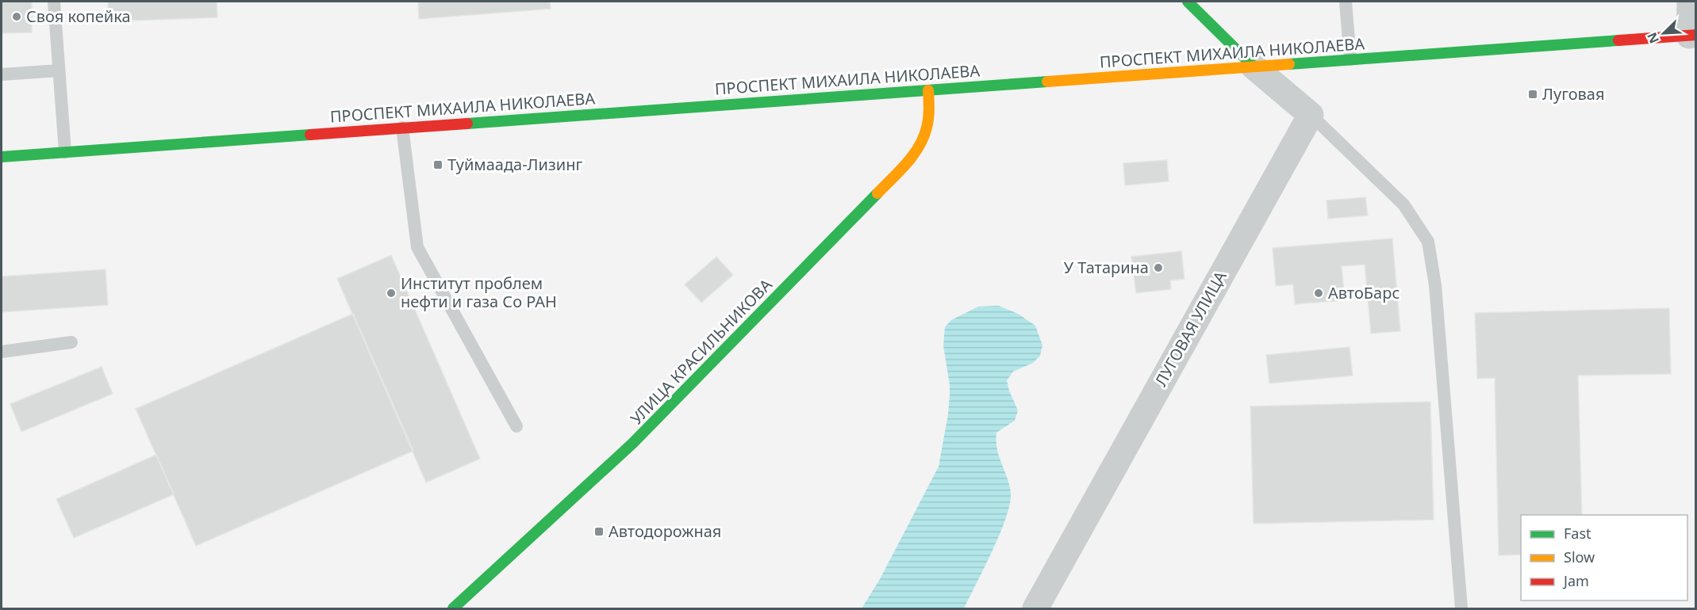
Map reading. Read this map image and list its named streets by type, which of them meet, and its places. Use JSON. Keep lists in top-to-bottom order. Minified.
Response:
{"streets":{"main road":["ПРОСПЕКТ МИХАИЛА НИКОЛАЕВА","УЛИЦА КРАСИЛЬНИКОВА"],"street":["ЛУГОВАЯ УЛИЦА"]},"crossings":[["ПРОСПЕКТ МИХАИЛА НИКОЛАЕВА","УЛИЦА КРАСИЛЬНИКОВА"]],"places":{"other":["Своя копейка","У Татарина","Институт проблем нефти и газа Со РАН","АвтоБарс"],"transit":["Луговая","Туймаада-Лизинг","Автодорожная"]},"legend":["Fast","Slow","Jam"],"north":"bottom left"}
